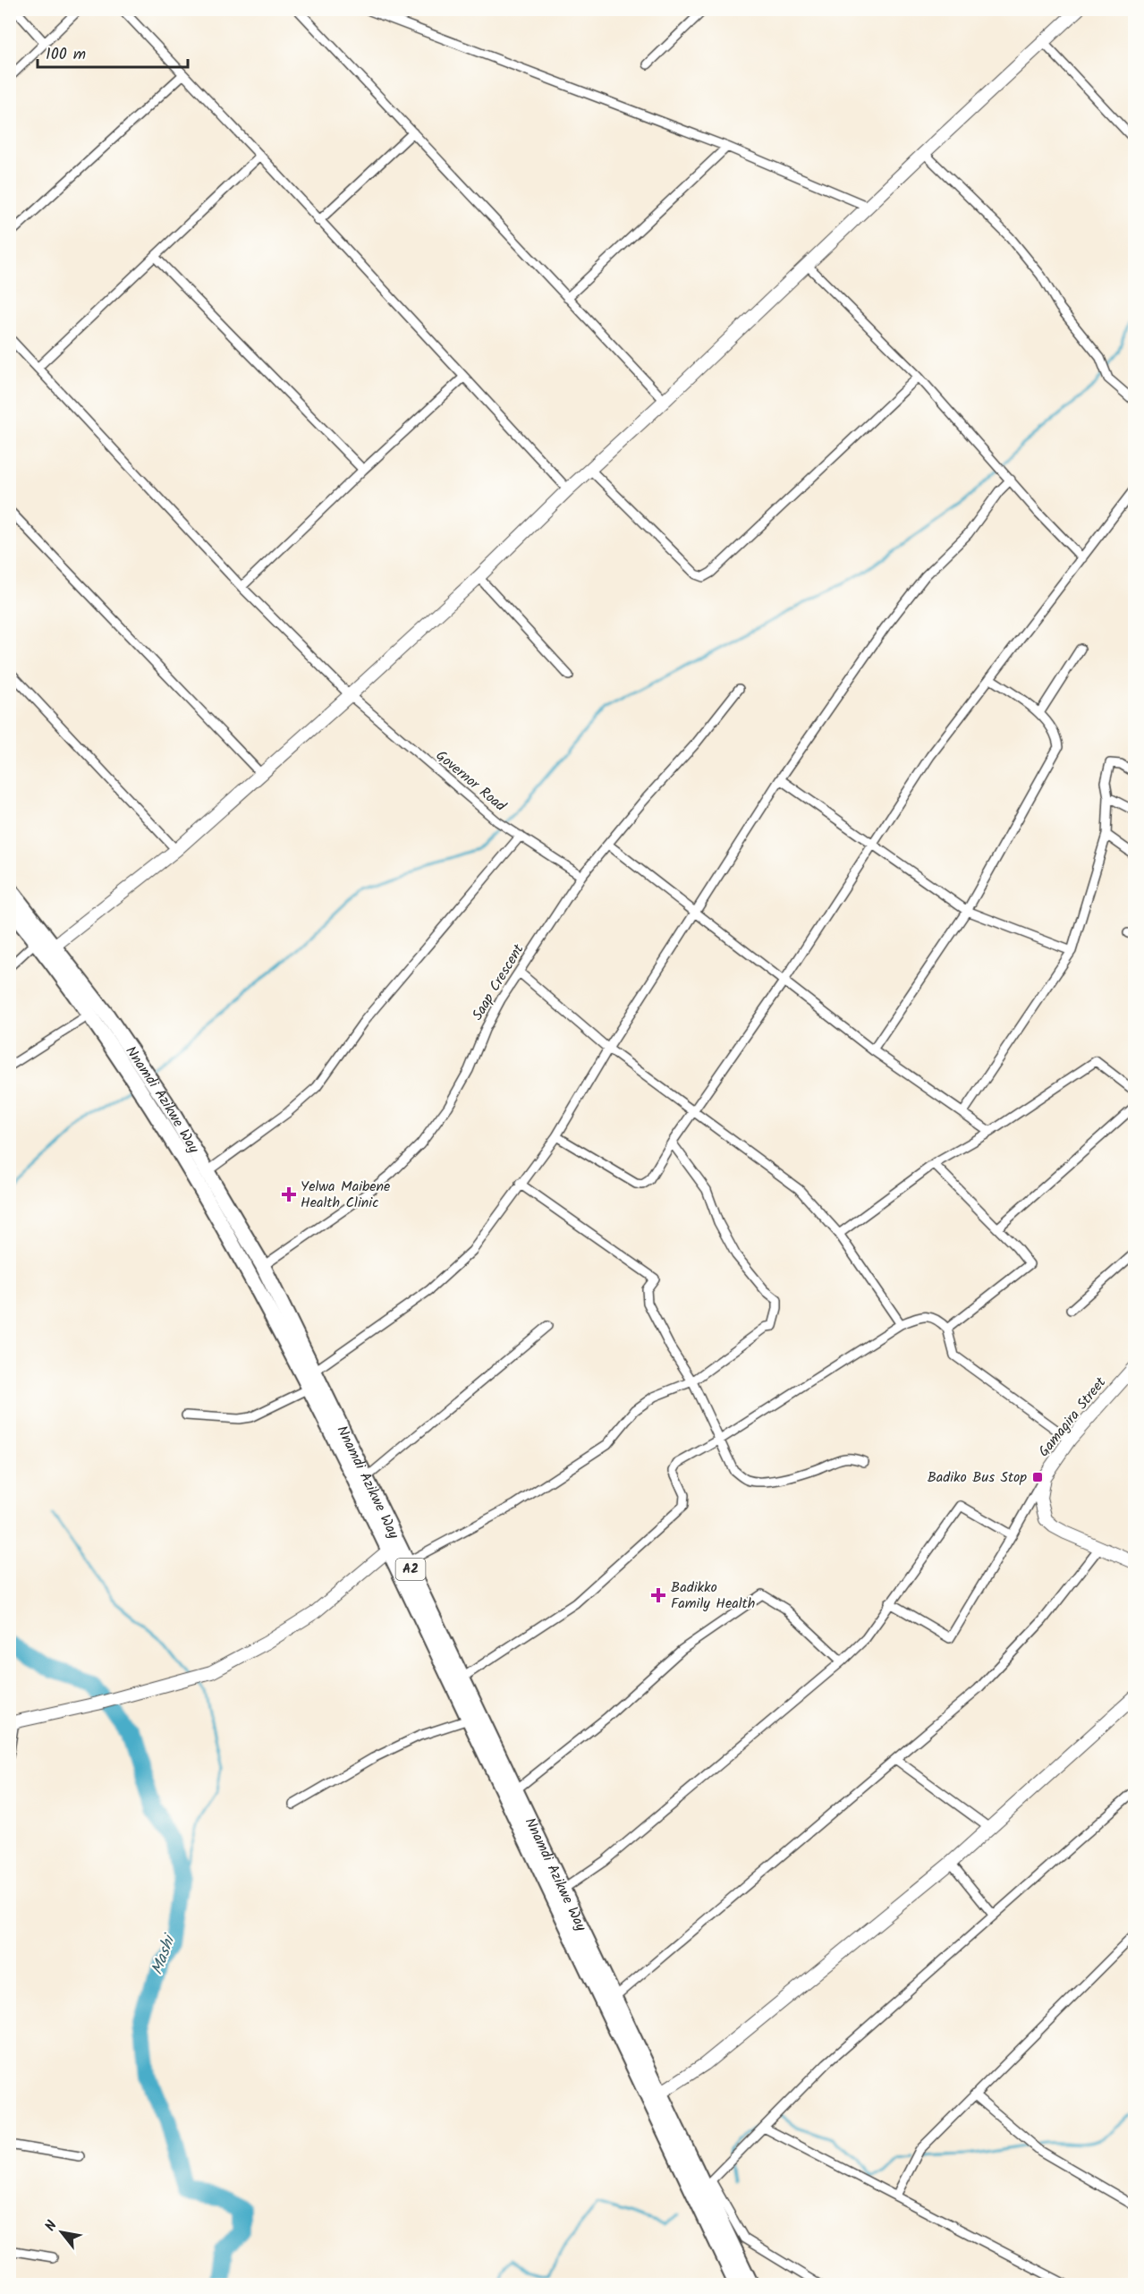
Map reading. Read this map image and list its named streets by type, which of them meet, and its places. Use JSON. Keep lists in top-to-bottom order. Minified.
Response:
{"streets":{"highway":["Nnamdi Azikwe Way","A2"],"street":["Governor Road","Saap Crescent","Gamagira Street"]},"crossings":[["Governor Road","Saap Crescent"],["Saap Crescent","Nnamdi Azikwe Way"]],"water":["Mashi"],"places":{"health":["Yelwa Maibene Health Clinic","Badikko Family Health"],"transit":["Badiko Bus Stop"]},"scale_bar":"100 m","north":"top left"}
